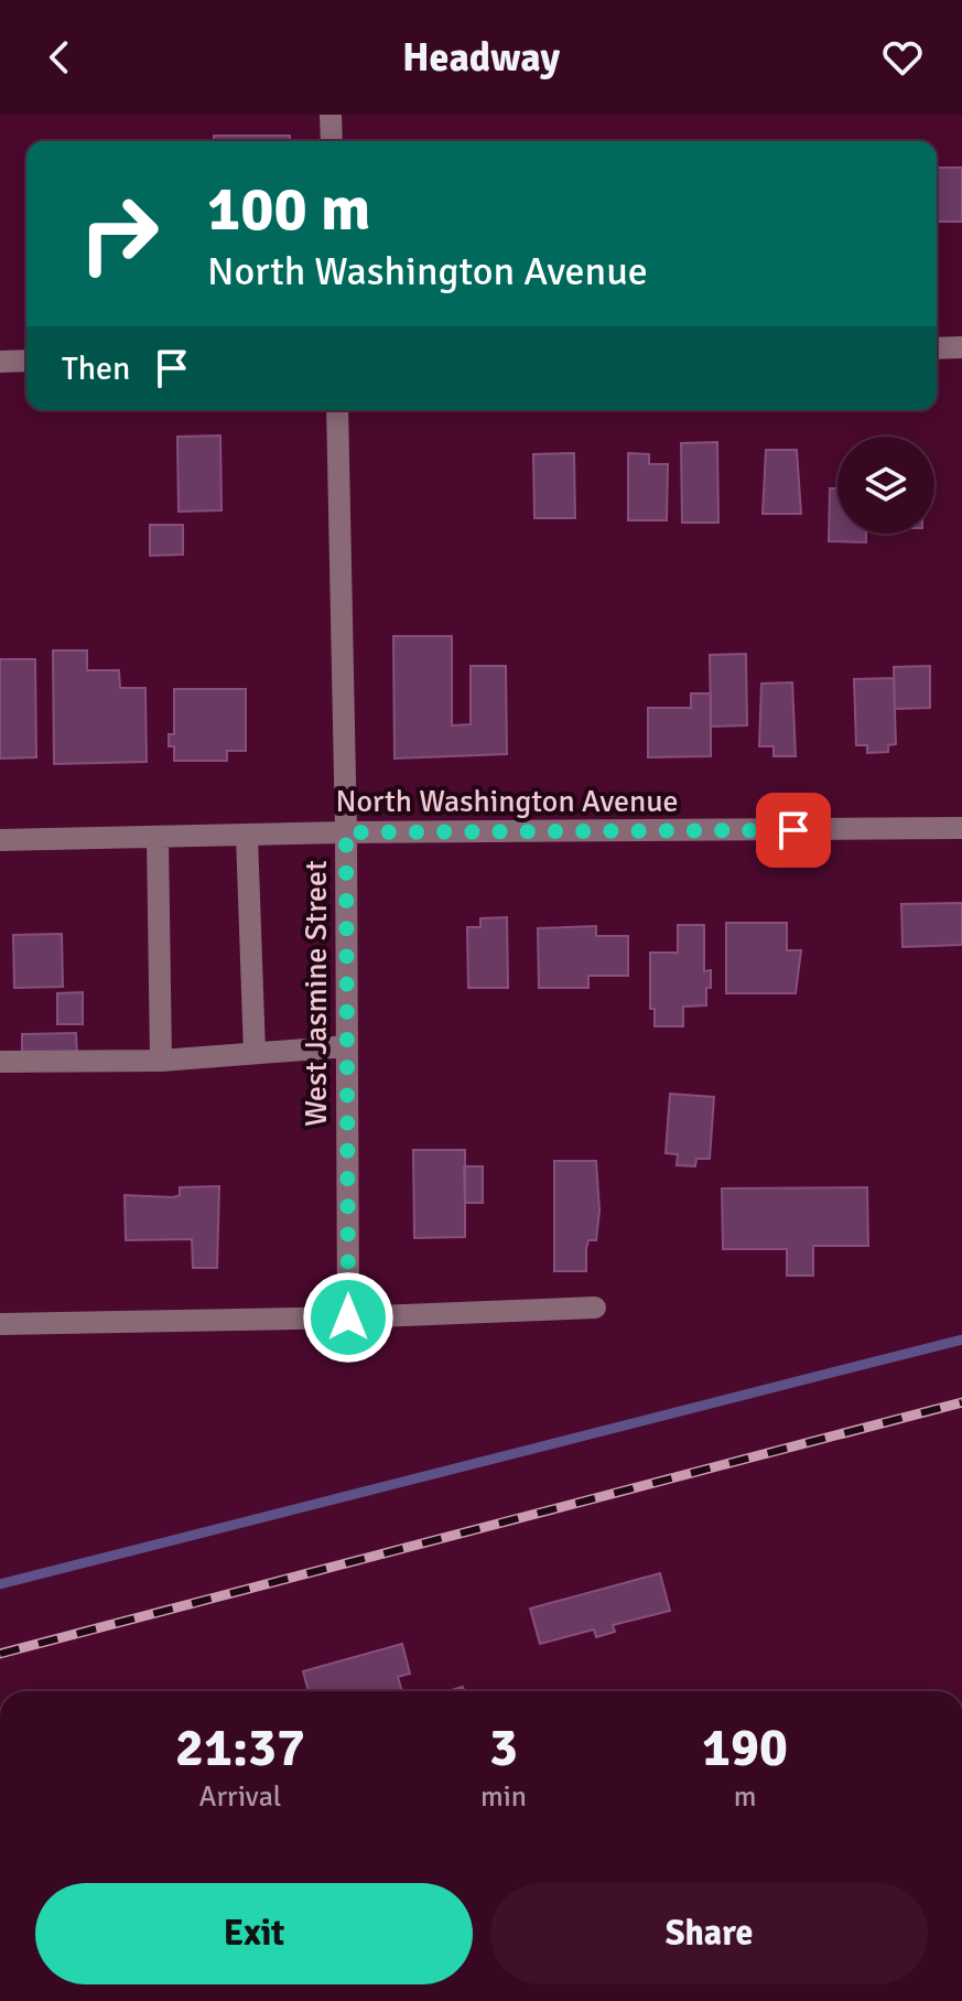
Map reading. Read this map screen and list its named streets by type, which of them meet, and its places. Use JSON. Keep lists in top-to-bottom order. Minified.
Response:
{"streets":{"street":["North Washington Avenue","West Jasmine Street"]},"crossings":[["North Washington Avenue","West Jasmine Street"]],"page":{"header":"Headway","turn":["100 m","North Washington Avenue"],"then":"Then","eta":["21:37","Arrival","3","min","190","m"],"buttons":["Exit","Share"]}}
